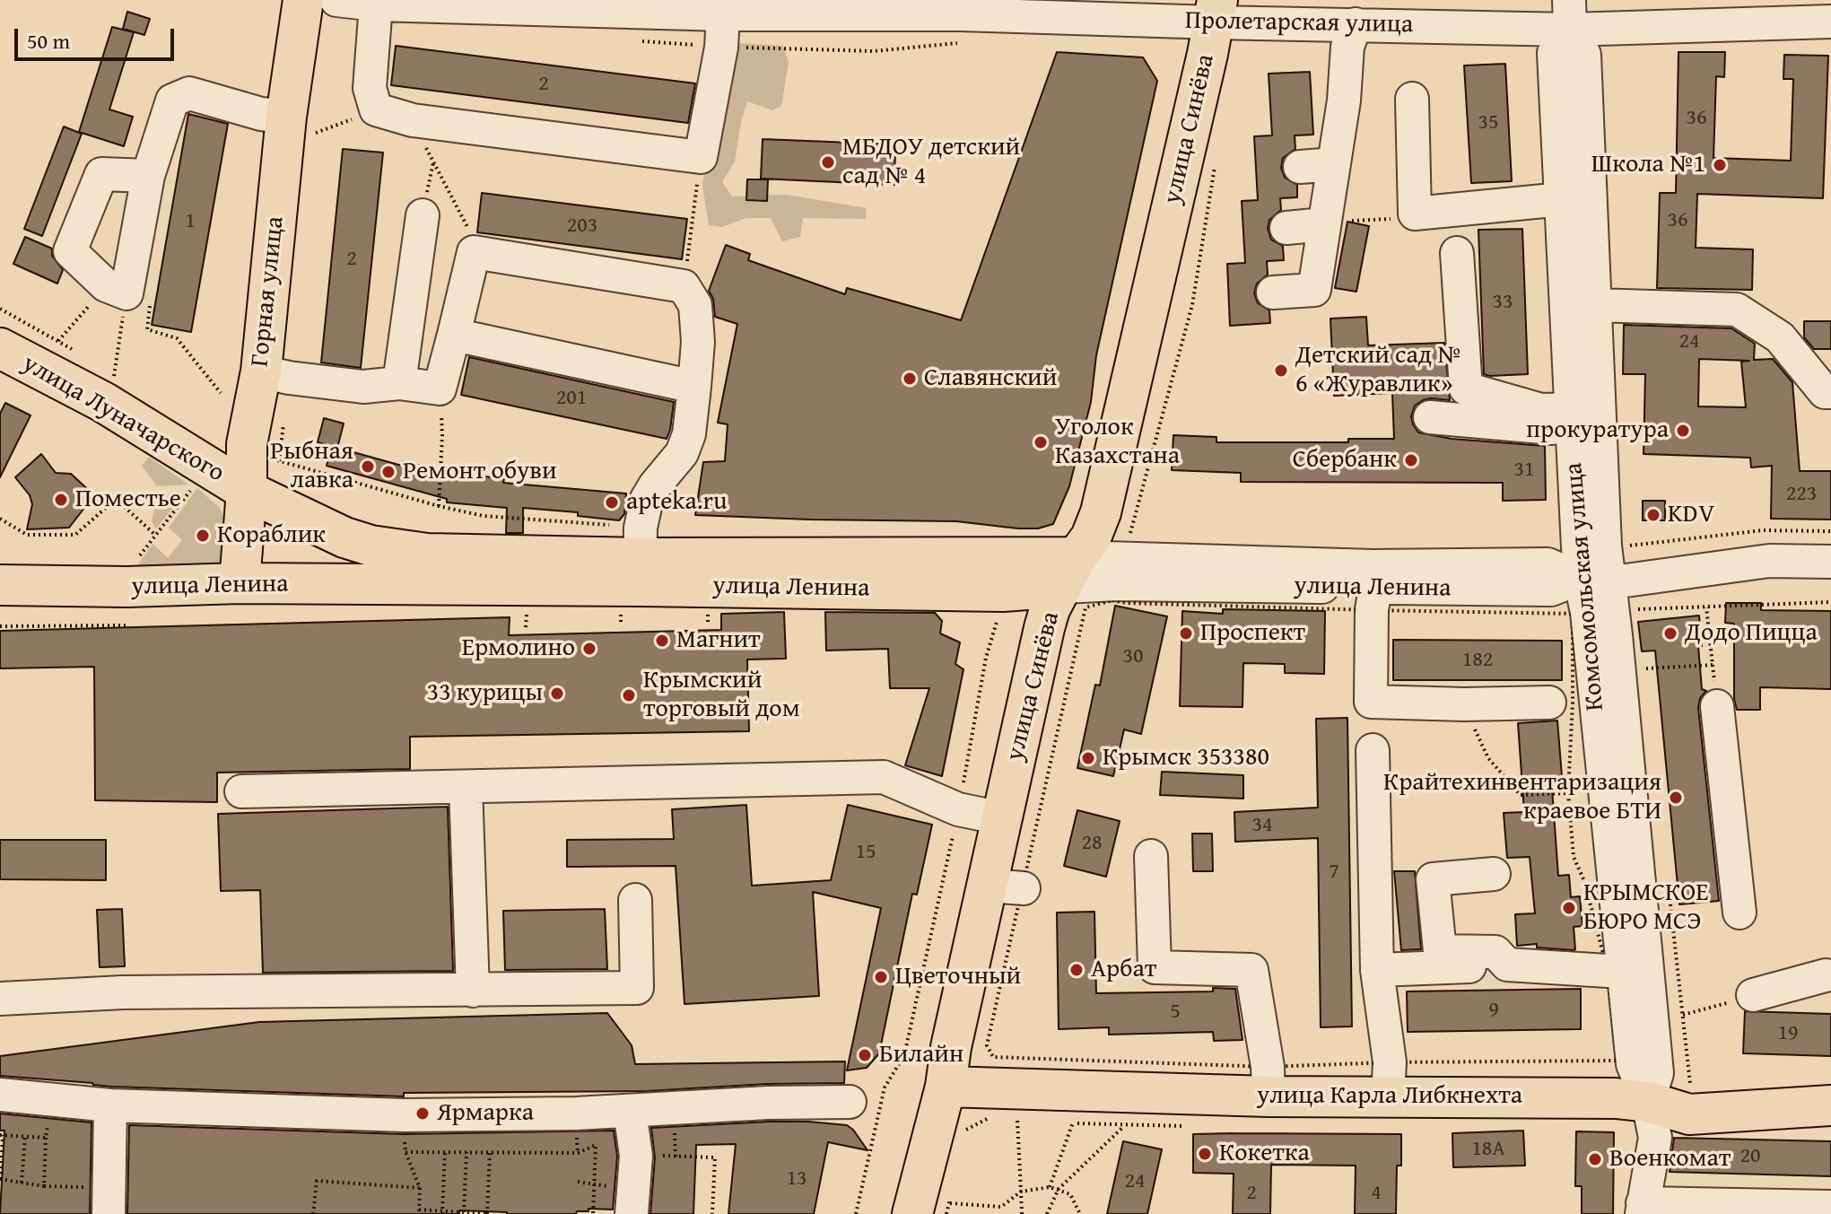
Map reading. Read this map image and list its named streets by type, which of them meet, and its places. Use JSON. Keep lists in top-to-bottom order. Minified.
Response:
{"streets":{"main road":["улица Синёва","Горная улица","улица Луначарского","улица Ленина","улица Карла Либкнехта"],"street":["Пролетарская улица","Комсомольская улица"]},"crossings":[["Пролетарская улица","улица Синёва"],["Пролетарская улица","Комсомольская улица"],["улица Синёва","улица Ленина"],["улица Синёва","улица Карла Либкнехта"],["Горная улица","улица Луначарского"],["Горная улица","улица Ленина"],["улица Луначарского","улица Ленина"],["улица Ленина","Комсомольская улица"],["Комсомольская улица","улица Карла Либкнехта"]],"places":["МБДОУ детский сад № 4","Школа №1","Детский сад № 6 «Журавлик»","Славянский","прокуратура","Уголок Казахстана","Сбербанк","Рыбная лавка","Ремонт обуви","Поместье","apteka.ru","KDV","Кораблик","Проспект","Додо Пицца","Магнит","Ермолино","33 курицы","Крымский торговый дом","Крымск 353380","Крайтехинвентаризация краевое БТИ","КРЫМСКОЕ БЮРО МСЭ","Арбат","Цветочный","Билайн","Ярмарка","Кокетка","Военкомат"],"house_numbers":["2","36","35","36","1","203","2","33","24","201","31","223","30","182","34","28","15","7","9","5","19","18А","20","13","24","2","4"],"scale_bar":"50 m"}
